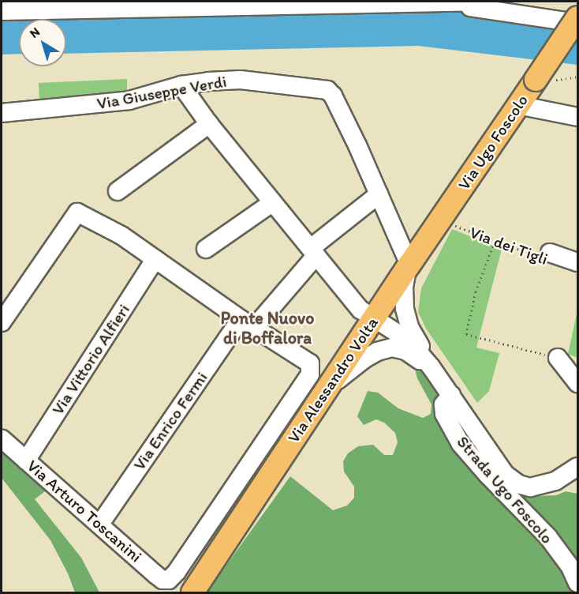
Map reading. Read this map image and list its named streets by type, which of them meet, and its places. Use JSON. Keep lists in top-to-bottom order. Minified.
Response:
{"streets":{"main road":["Via Ugo Foscolo","Via Alessandro Volta"],"street":["Via Giuseppe Verdi","Via dei Tigli","Via Vittorio Alfieri","Via Enrico Fermi","Strada Ugo Foscolo","Via Arturo Toscanini"]},"crossings":[["Via Giuseppe Verdi","Via Ugo Foscolo"],["Via Giuseppe Verdi","Via Alessandro Volta"],["Via Giuseppe Verdi","Via Enrico Fermi"],["Via Ugo Foscolo","Via dei Tigli"],["Via Ugo Foscolo","Via Alessandro Volta"],["Via Vittorio Alfieri","Via Arturo Toscanini"],["Via Alessandro Volta","Via Enrico Fermi"],["Via Alessandro Volta","Via Arturo Toscanini"],["Via Enrico Fermi","Via Arturo Toscanini"]],"districts":["Ponte Nuovo di Boffalora"],"north":"top left"}
